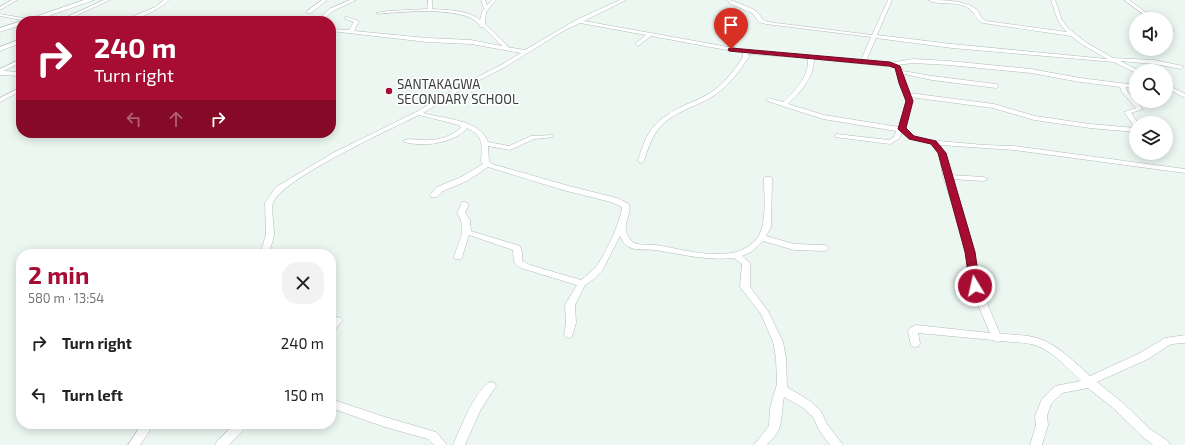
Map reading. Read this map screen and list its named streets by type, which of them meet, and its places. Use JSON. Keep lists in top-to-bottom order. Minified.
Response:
{"places":["SANTAKAGWA SECONDARY SCHOOL"],"page":{"turn":["240 m","Turn right"],"heading":["2 min","580 m · 13:54"],"list":[{"name":"Turn right","value":"240 m"},{"name":"Turn left","value":"150 m"}]}}
